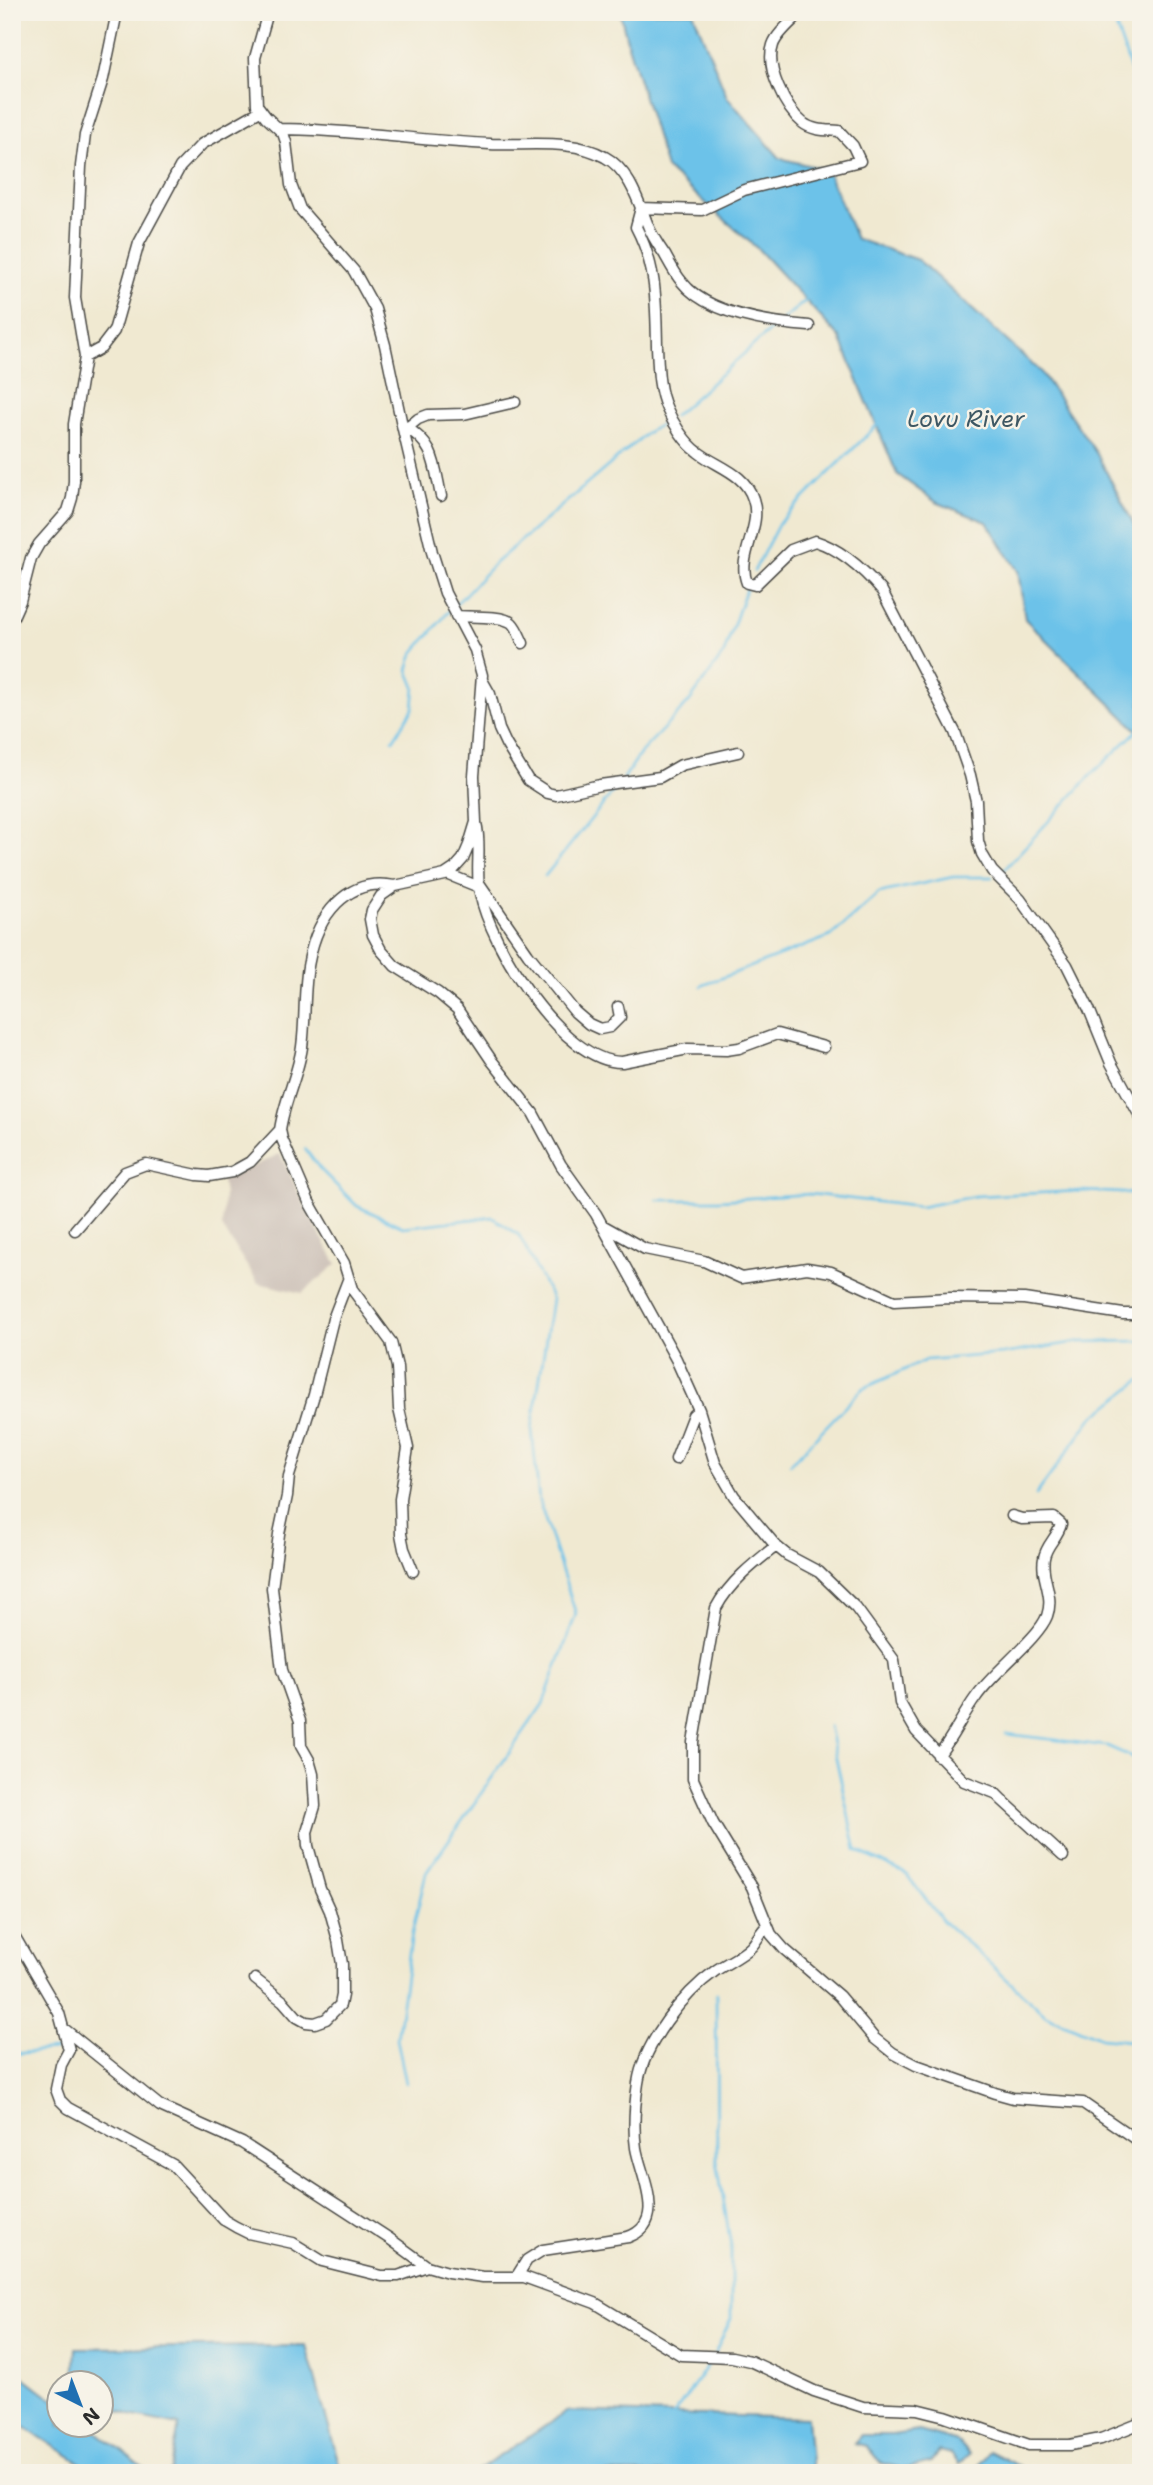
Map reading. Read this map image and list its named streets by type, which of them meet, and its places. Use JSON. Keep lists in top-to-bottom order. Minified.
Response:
{"water":["Lovu River"],"north":"bottom right"}
